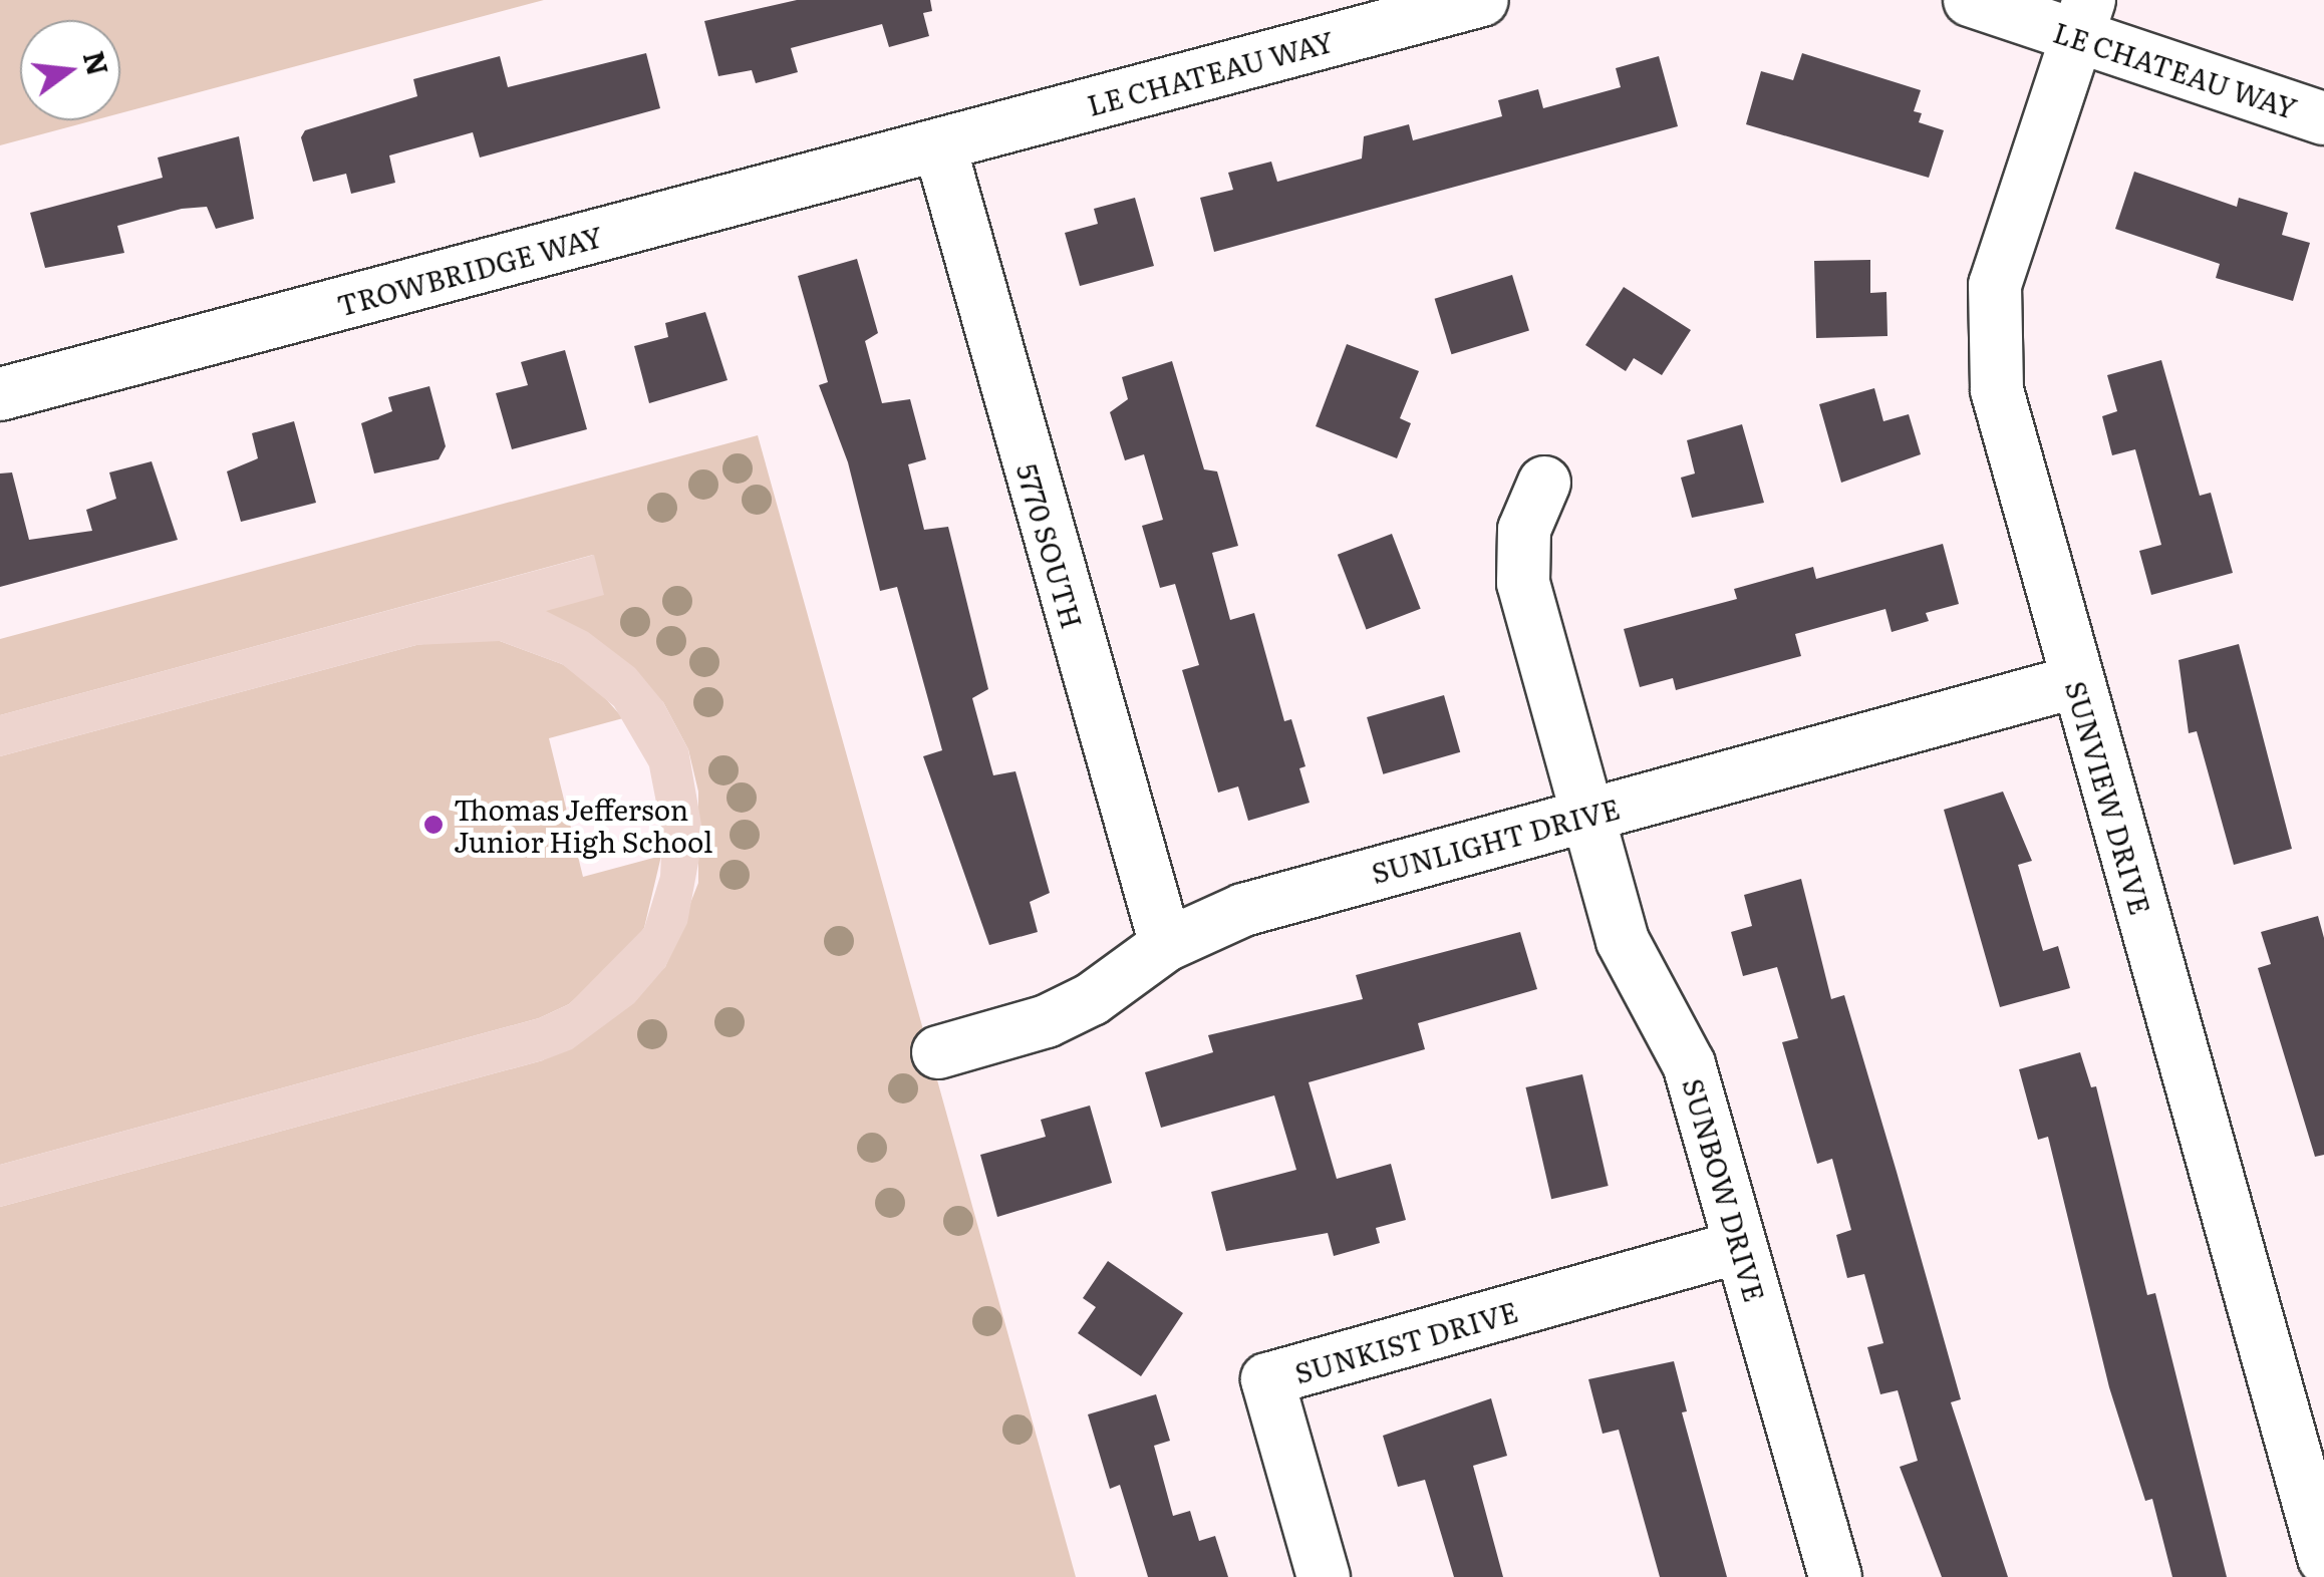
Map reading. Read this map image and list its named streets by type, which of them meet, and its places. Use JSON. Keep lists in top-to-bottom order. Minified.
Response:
{"streets":{"street":["LE CHATEAU WAY","TROWBRIDGE WAY","5770 SOUTH","SUNVIEW DRIVE","SUNLIGHT DRIVE","SUNBOW DRIVE","SUNKIST DRIVE"]},"crossings":[["LE CHATEAU WAY","TROWBRIDGE WAY"],["LE CHATEAU WAY","5770 SOUTH"],["LE CHATEAU WAY","SUNVIEW DRIVE"],["TROWBRIDGE WAY","5770 SOUTH"],["5770 SOUTH","SUNLIGHT DRIVE"],["SUNVIEW DRIVE","SUNLIGHT DRIVE"],["SUNLIGHT DRIVE","SUNBOW DRIVE"],["SUNBOW DRIVE","SUNKIST DRIVE"]],"places":["Thomas Jefferson Junior High School"],"north":"right"}
